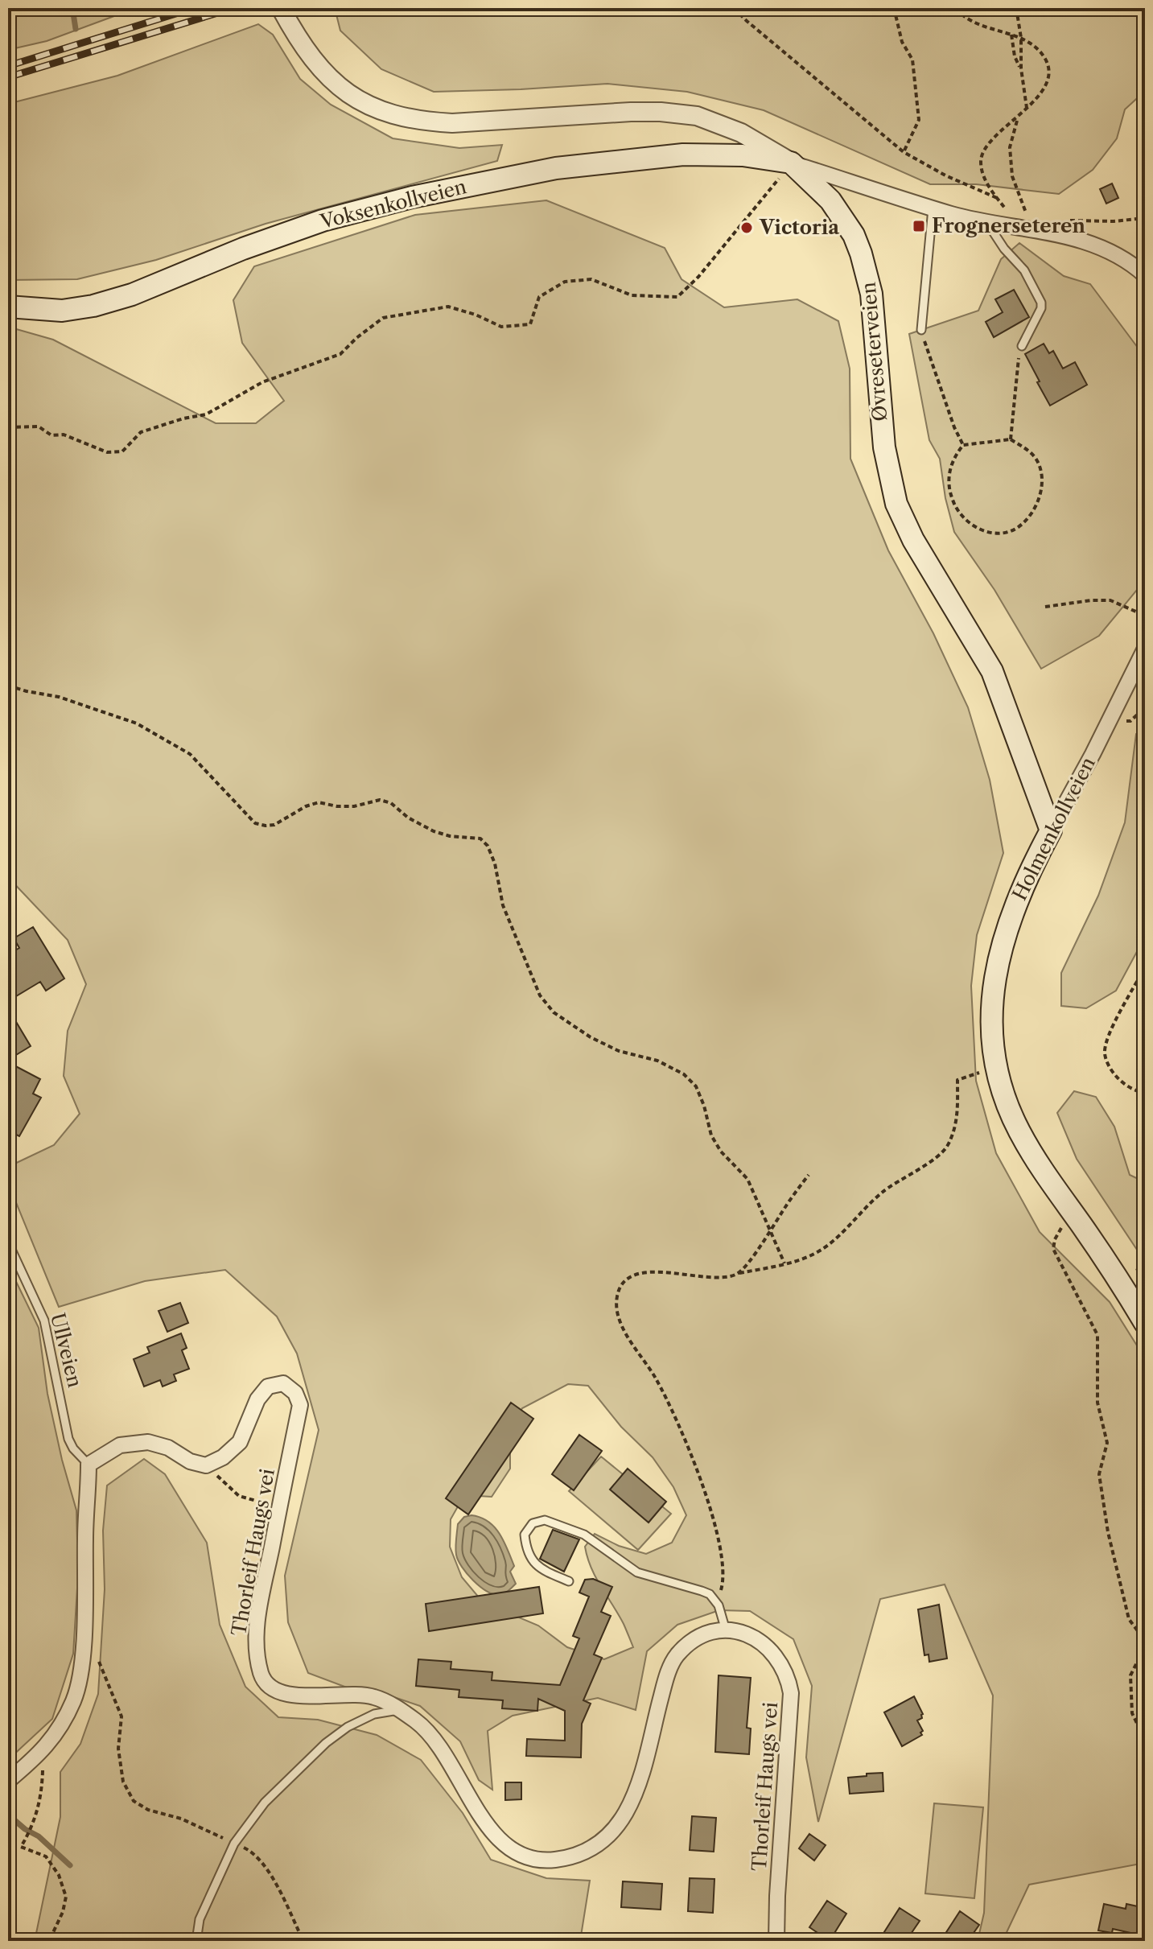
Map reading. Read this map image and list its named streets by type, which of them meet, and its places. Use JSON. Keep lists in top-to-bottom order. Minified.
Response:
{"streets":{"main road":["Voksenkollveien","Øvreseterveien","Holmenkollveien"],"street":["Thorleif Haugs vei"],"lane":["Ullveien"]},"crossings":[["Voksenkollveien","Øvreseterveien"],["Øvreseterveien","Holmenkollveien"]],"places":{"transit":["Frognerseteren"],"other":["Victoria"]}}
